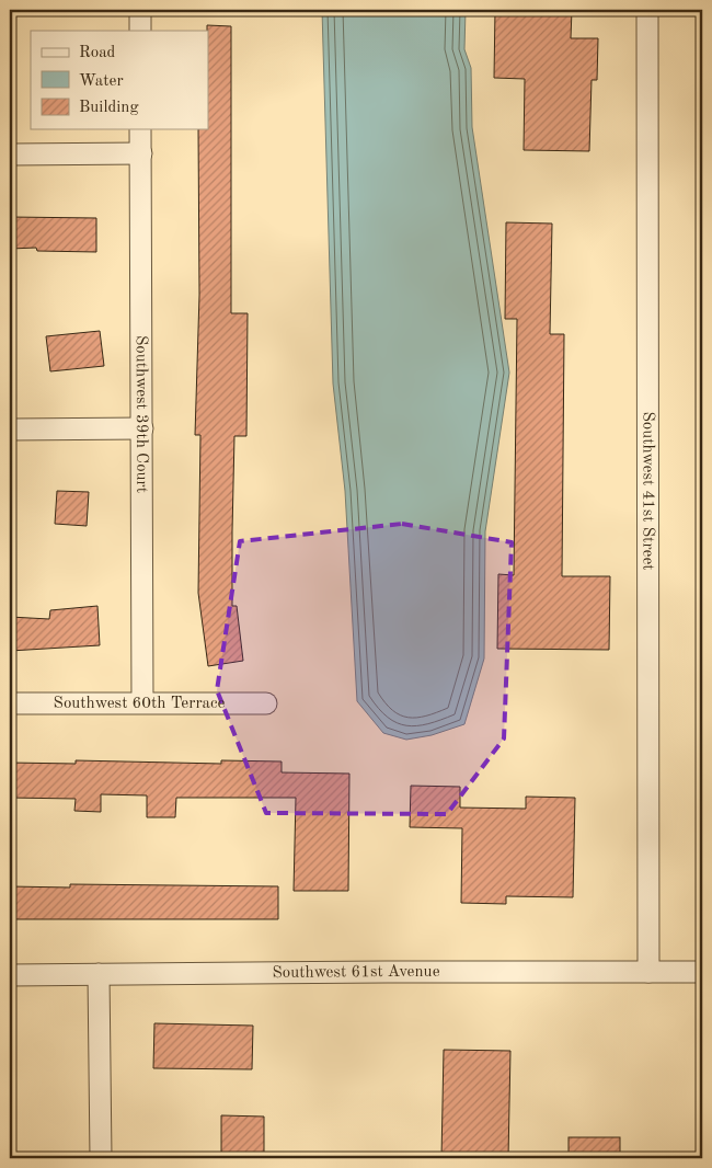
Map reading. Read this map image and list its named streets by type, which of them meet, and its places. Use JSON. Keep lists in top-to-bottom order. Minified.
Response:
{"streets":{"street":["Southwest 39th Court","Southwest 41st Street","Southwest 60th Terrace","Southwest 61st Avenue"]},"crossings":[["Southwest 39th Court","Southwest 60th Terrace"],["Southwest 41st Street","Southwest 61st Avenue"]],"legend":["Road","Water","Building"]}
